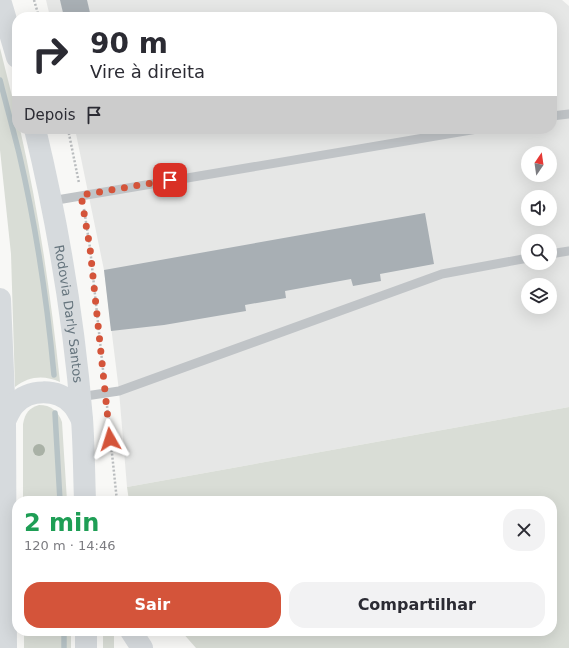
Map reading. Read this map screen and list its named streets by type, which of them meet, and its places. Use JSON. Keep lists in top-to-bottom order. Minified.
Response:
{"streets":{"main road":["Rodovia Darly Santos"]},"north":"top","page":{"turn":["90 m","Vire à direita"],"then":"Depois","heading":["2 min","120 m · 14:46"],"buttons":["Sair","Compartilhar"]}}
